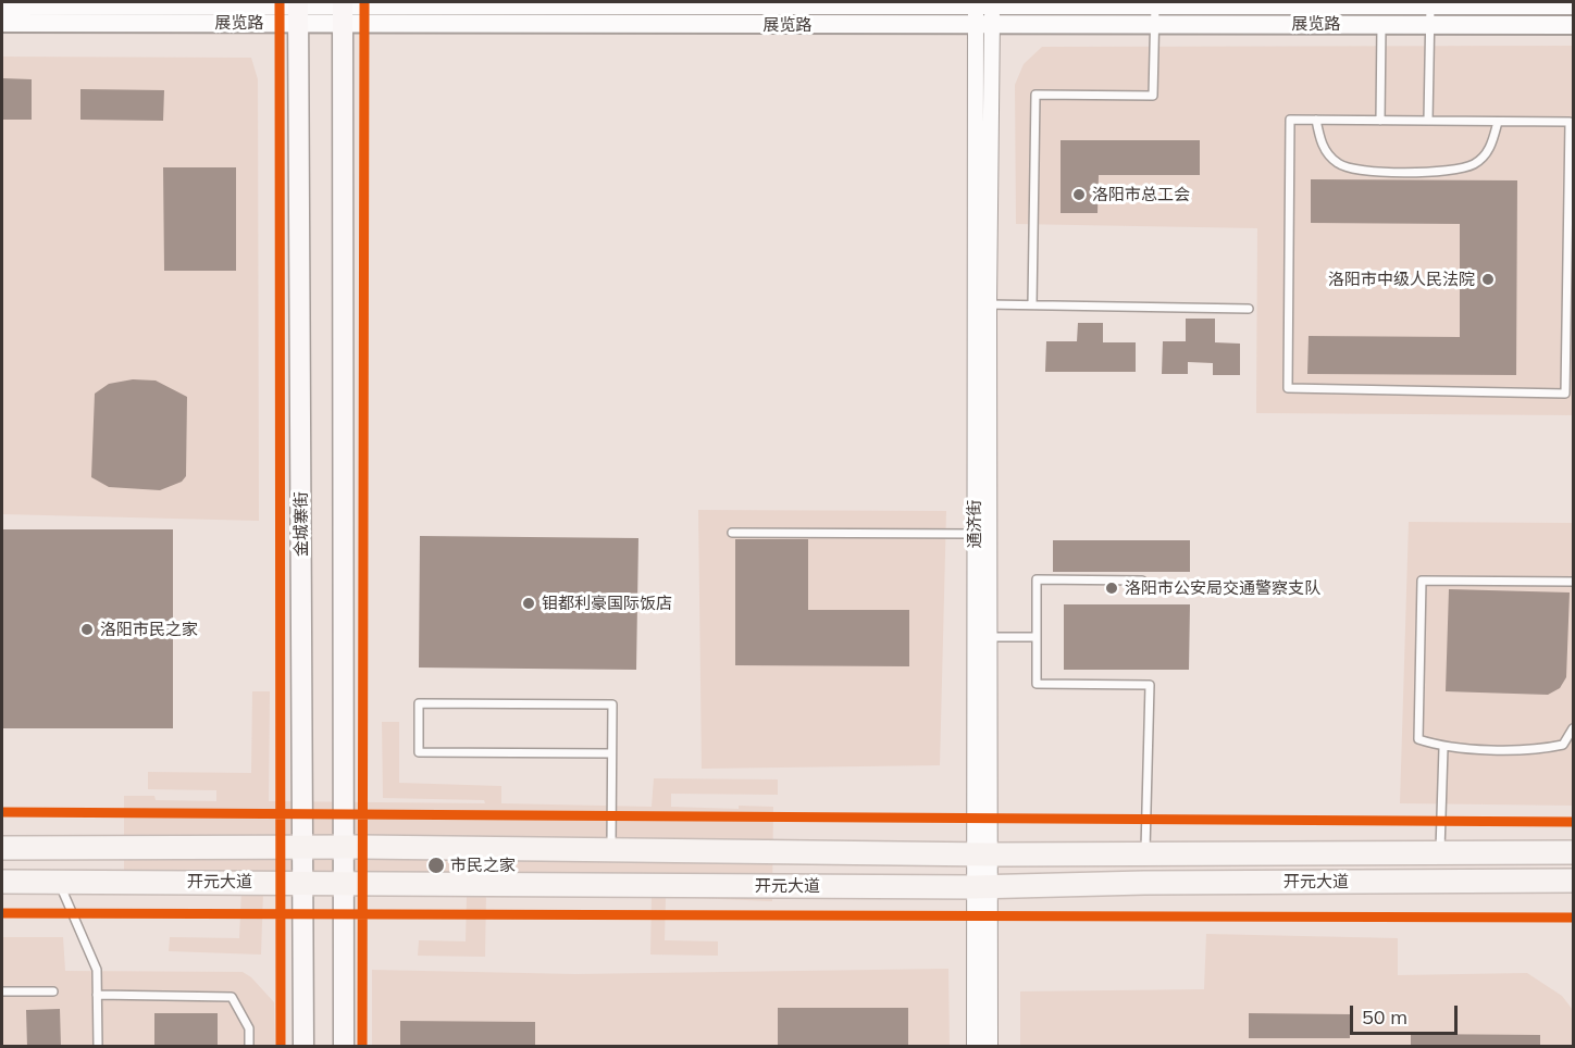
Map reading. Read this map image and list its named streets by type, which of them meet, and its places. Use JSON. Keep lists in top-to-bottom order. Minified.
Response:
{"streets":{"main road":["金城寨街","开元大道"],"street":["展览路","通济街"]},"crossings":[["展览路","金城寨街"],["展览路","通济街"],["金城寨街","开元大道"],["通济街","开元大道"]],"places":["洛阳市总工会","洛阳市中级人民法院","洛阳市公安局交通警察支队","钼都利豪国际饭店","洛阳市民之家","市民之家"],"scale_bar":"50 m"}
